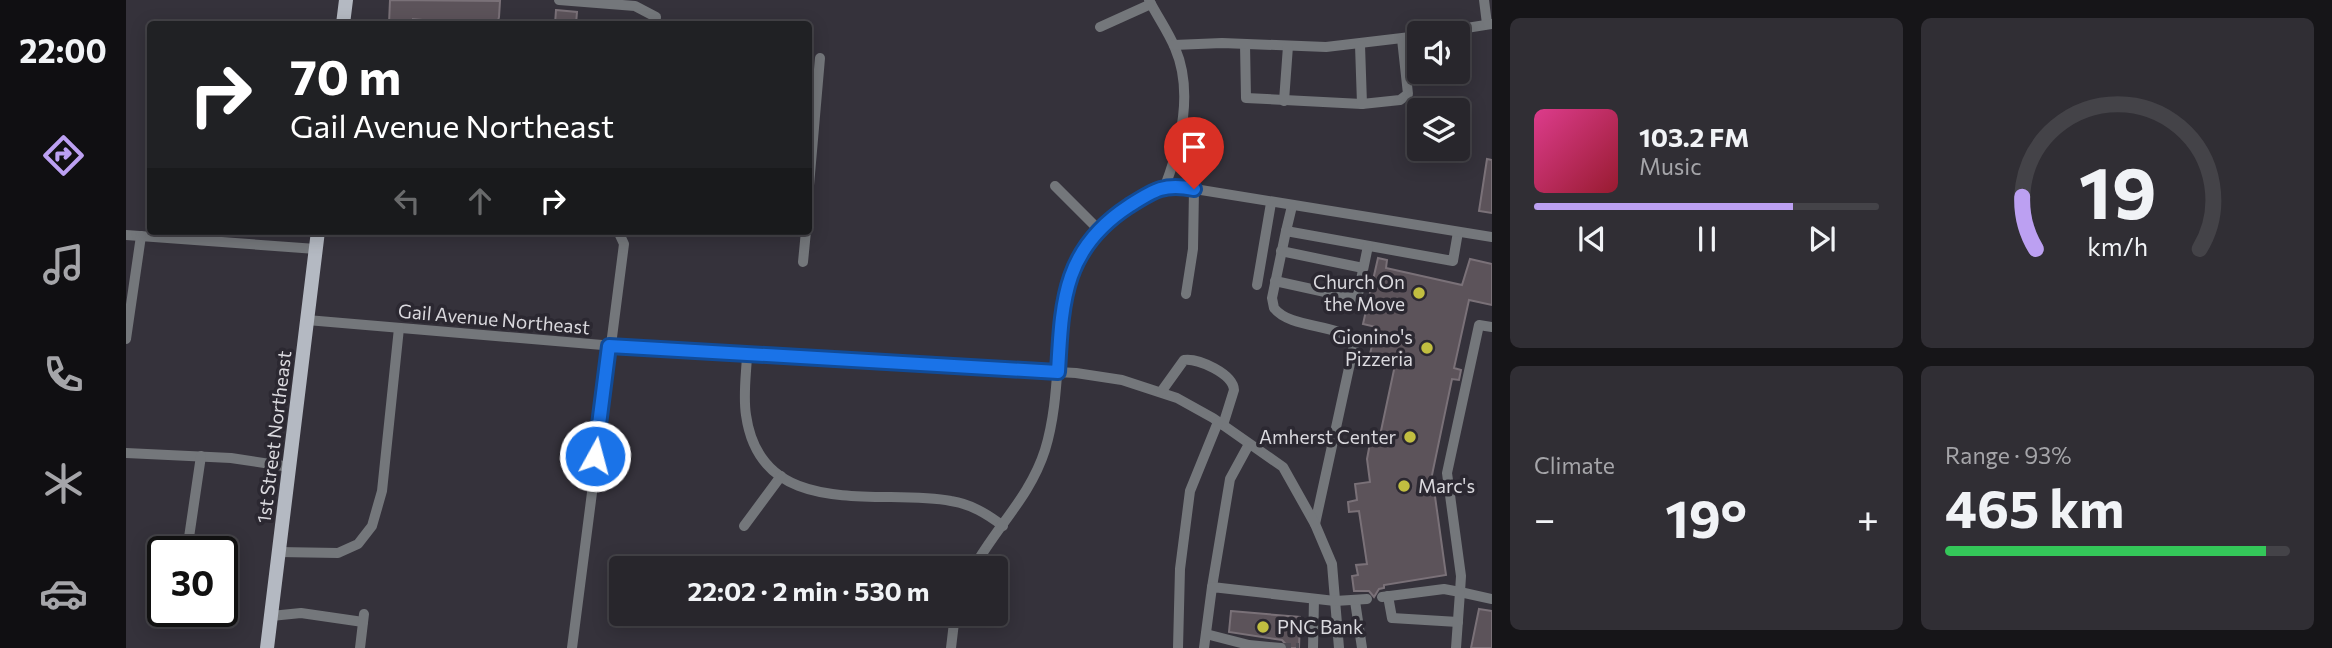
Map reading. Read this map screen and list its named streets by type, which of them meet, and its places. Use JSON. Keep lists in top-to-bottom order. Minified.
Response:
{"streets":{"main road":["1st Street Northeast"],"street":["Gail Avenue Northeast"]},"crossings":[["Gail Avenue Northeast","1st Street Northeast"]],"places":["Church On the Move","Gionino's Pizzeria","Amherst Center","Marc's","PNC Bank"],"page":{"tabs":"22:00","turn":["70 m","Gail Avenue Northeast"],"song":["103.2 FM","Music"],"tile":["Climate",["Range · 93%","465 km"]],"heat":["−","19°","+"],"limit":"30","trip":"22:02 · 2 min · 530 m","gauge":["19","km/h"]}}
